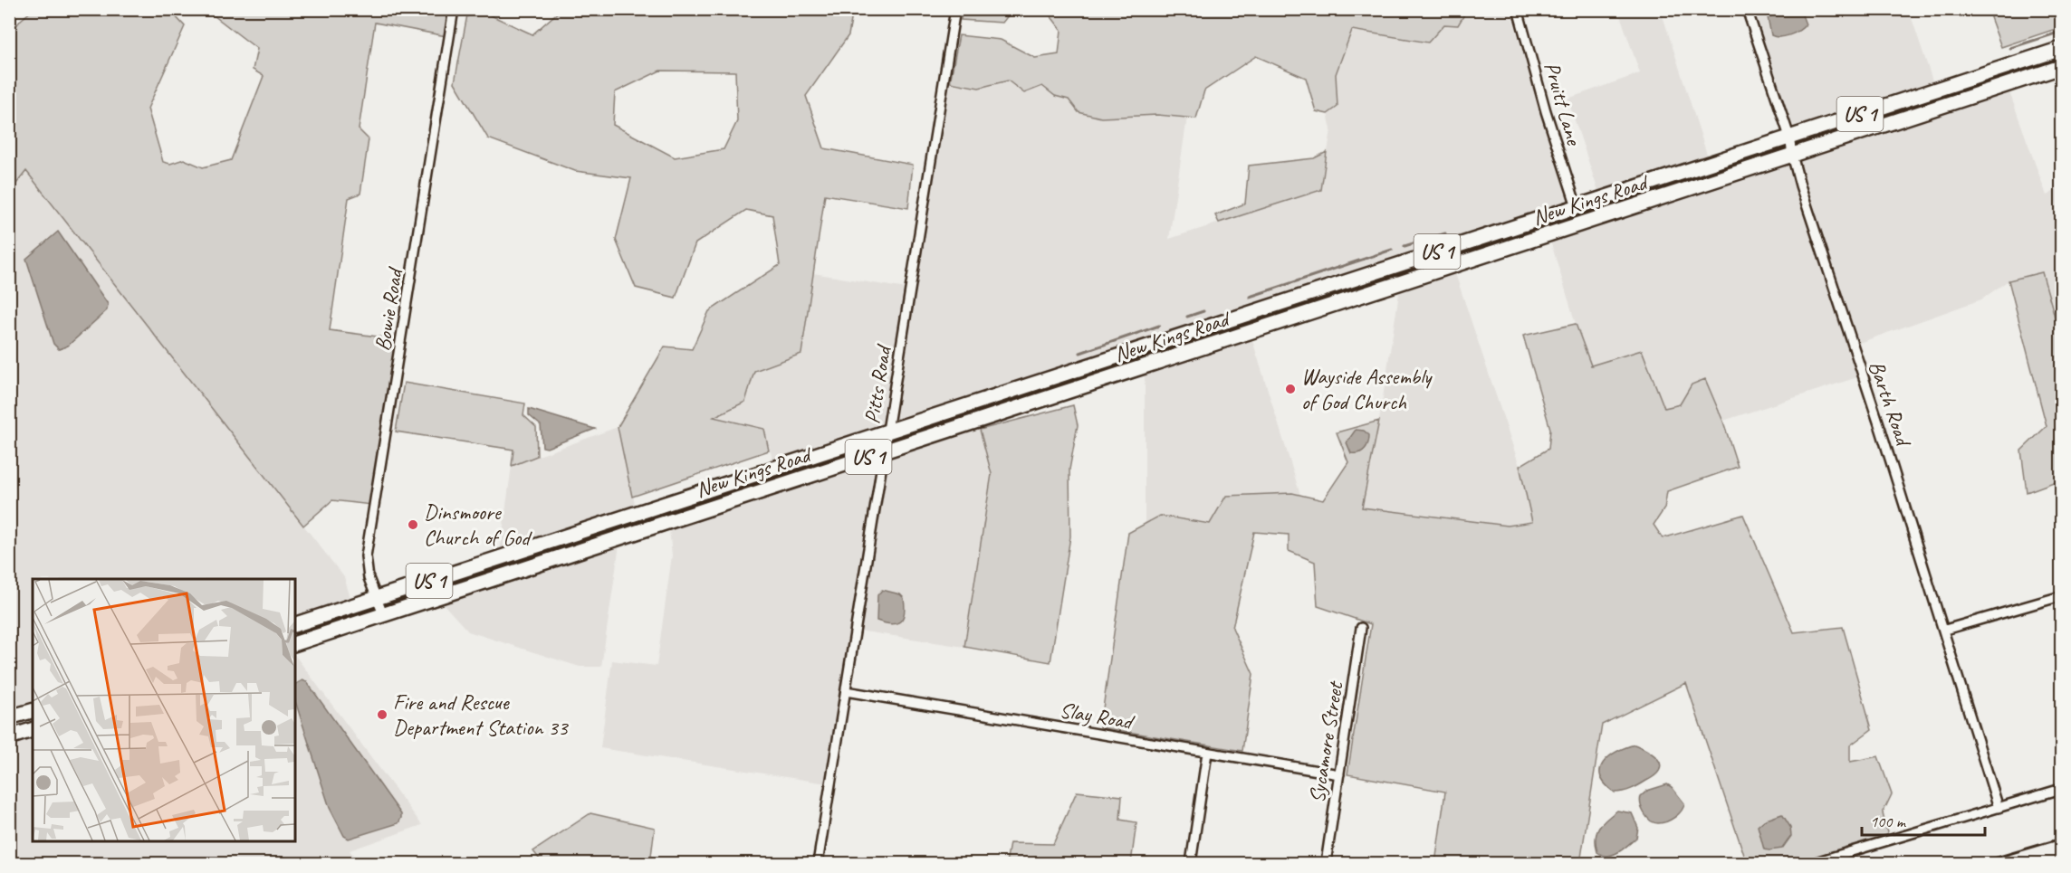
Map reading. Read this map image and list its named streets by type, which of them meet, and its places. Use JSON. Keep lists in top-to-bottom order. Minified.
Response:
{"streets":{"highway":["US 1","New Kings Road"],"street":["Pruitt Lane","Bowie Road","Pitts Road","Barth Road","Slay Road","Sycamore Street"]},"crossings":[["Pruitt Lane","New Kings Road"],["New Kings Road","Bowie Road"],["New Kings Road","Pitts Road"],["New Kings Road","Barth Road"],["Pitts Road","Slay Road"],["Slay Road","Sycamore Street"]],"places":["Wayside Assembly of God Church","Dinsmoore Church of God","Fire and Rescue Department Station 33"],"scale_bar":"100 m"}
